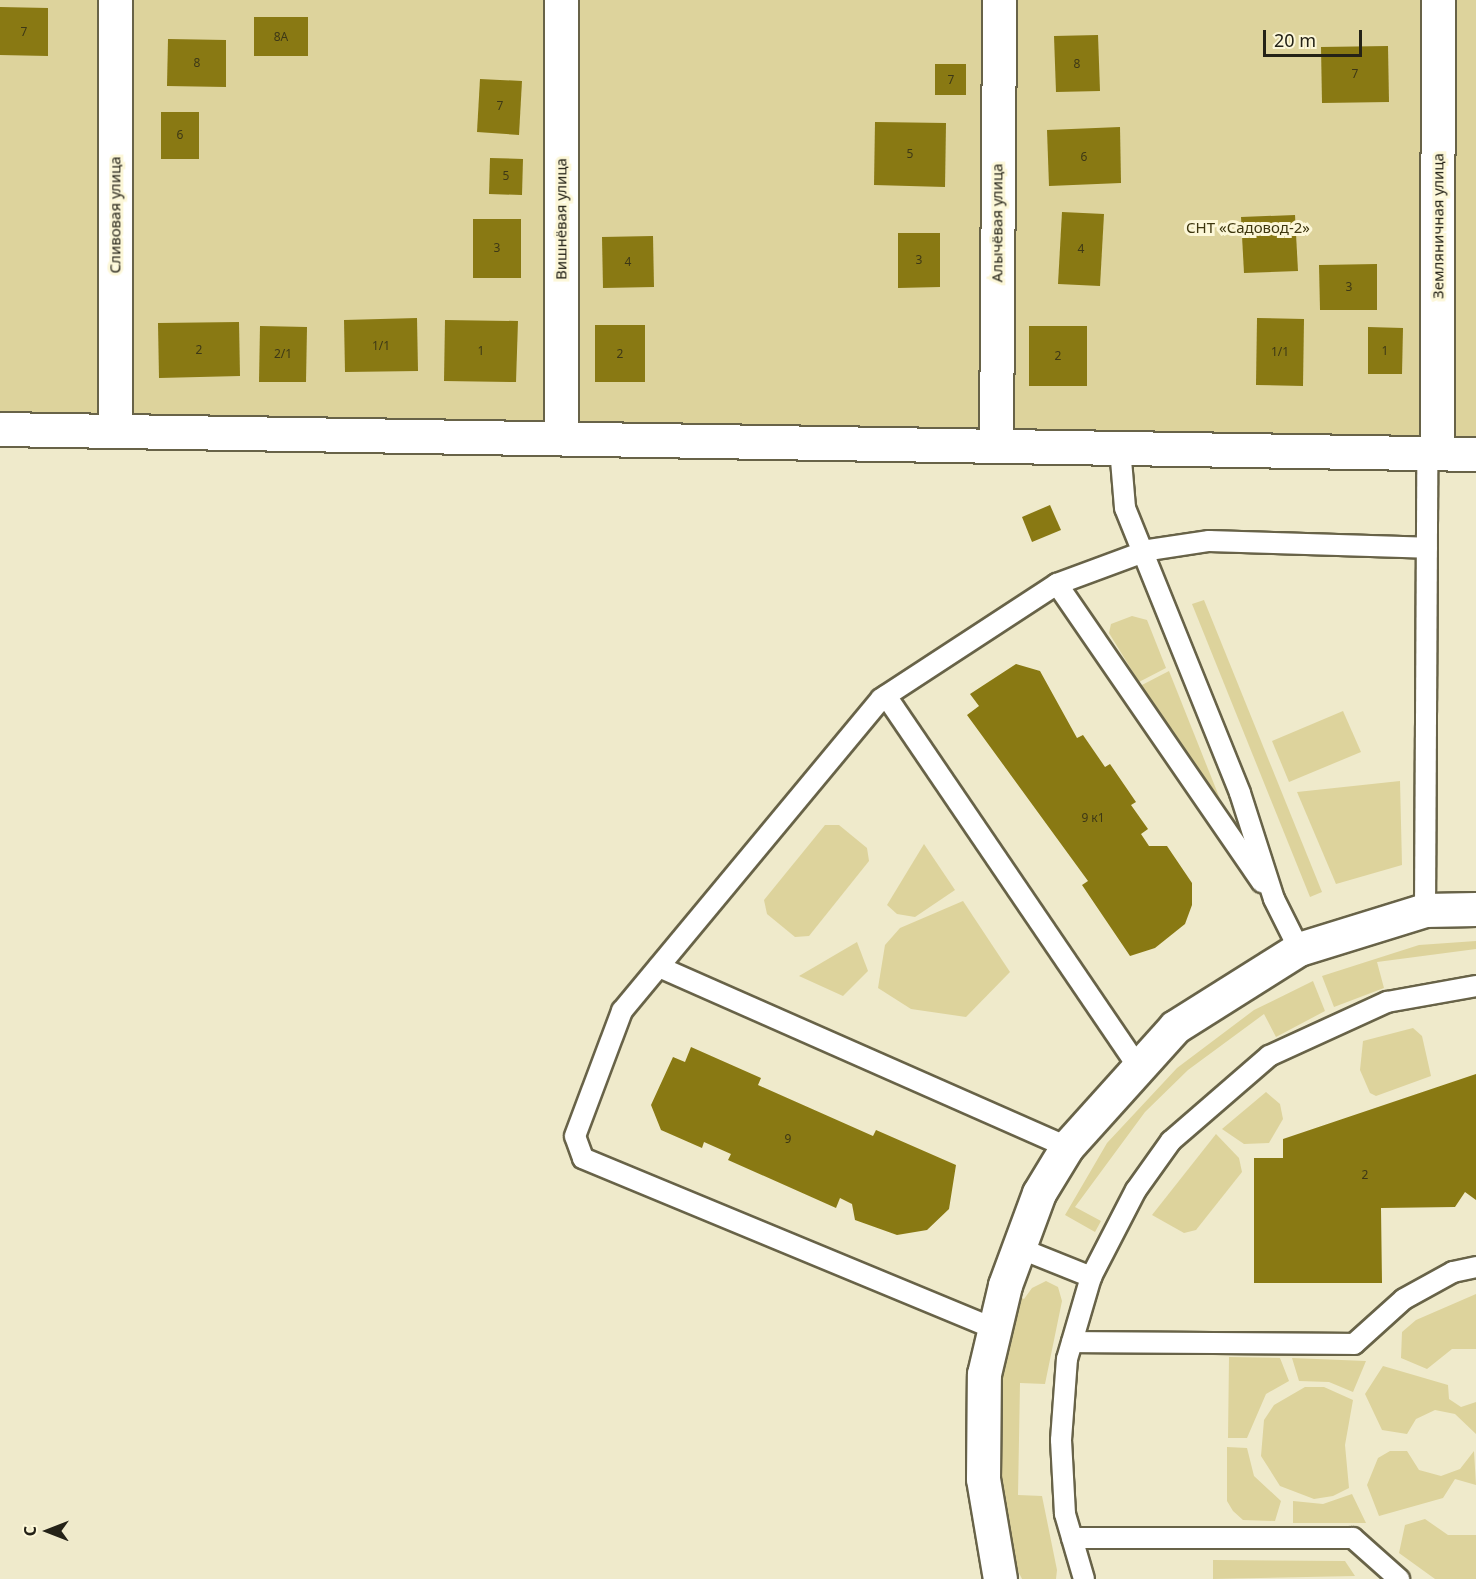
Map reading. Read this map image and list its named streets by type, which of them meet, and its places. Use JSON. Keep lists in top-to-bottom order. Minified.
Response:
{"streets":{"street":["Сливовая улица","Вишнёвая улица","Алычёвая улица","Земляничная улица"]},"parks":["СНТ «Садовод-2»"],"house_numbers":["7","8А","8","8","7","7","7","6","5","6","5","3","4","3","4","3","1/1","2","1","1","1/1","2/1","2","2","9 к1","9","2"],"scale_bar":"20 m","north":"left"}
